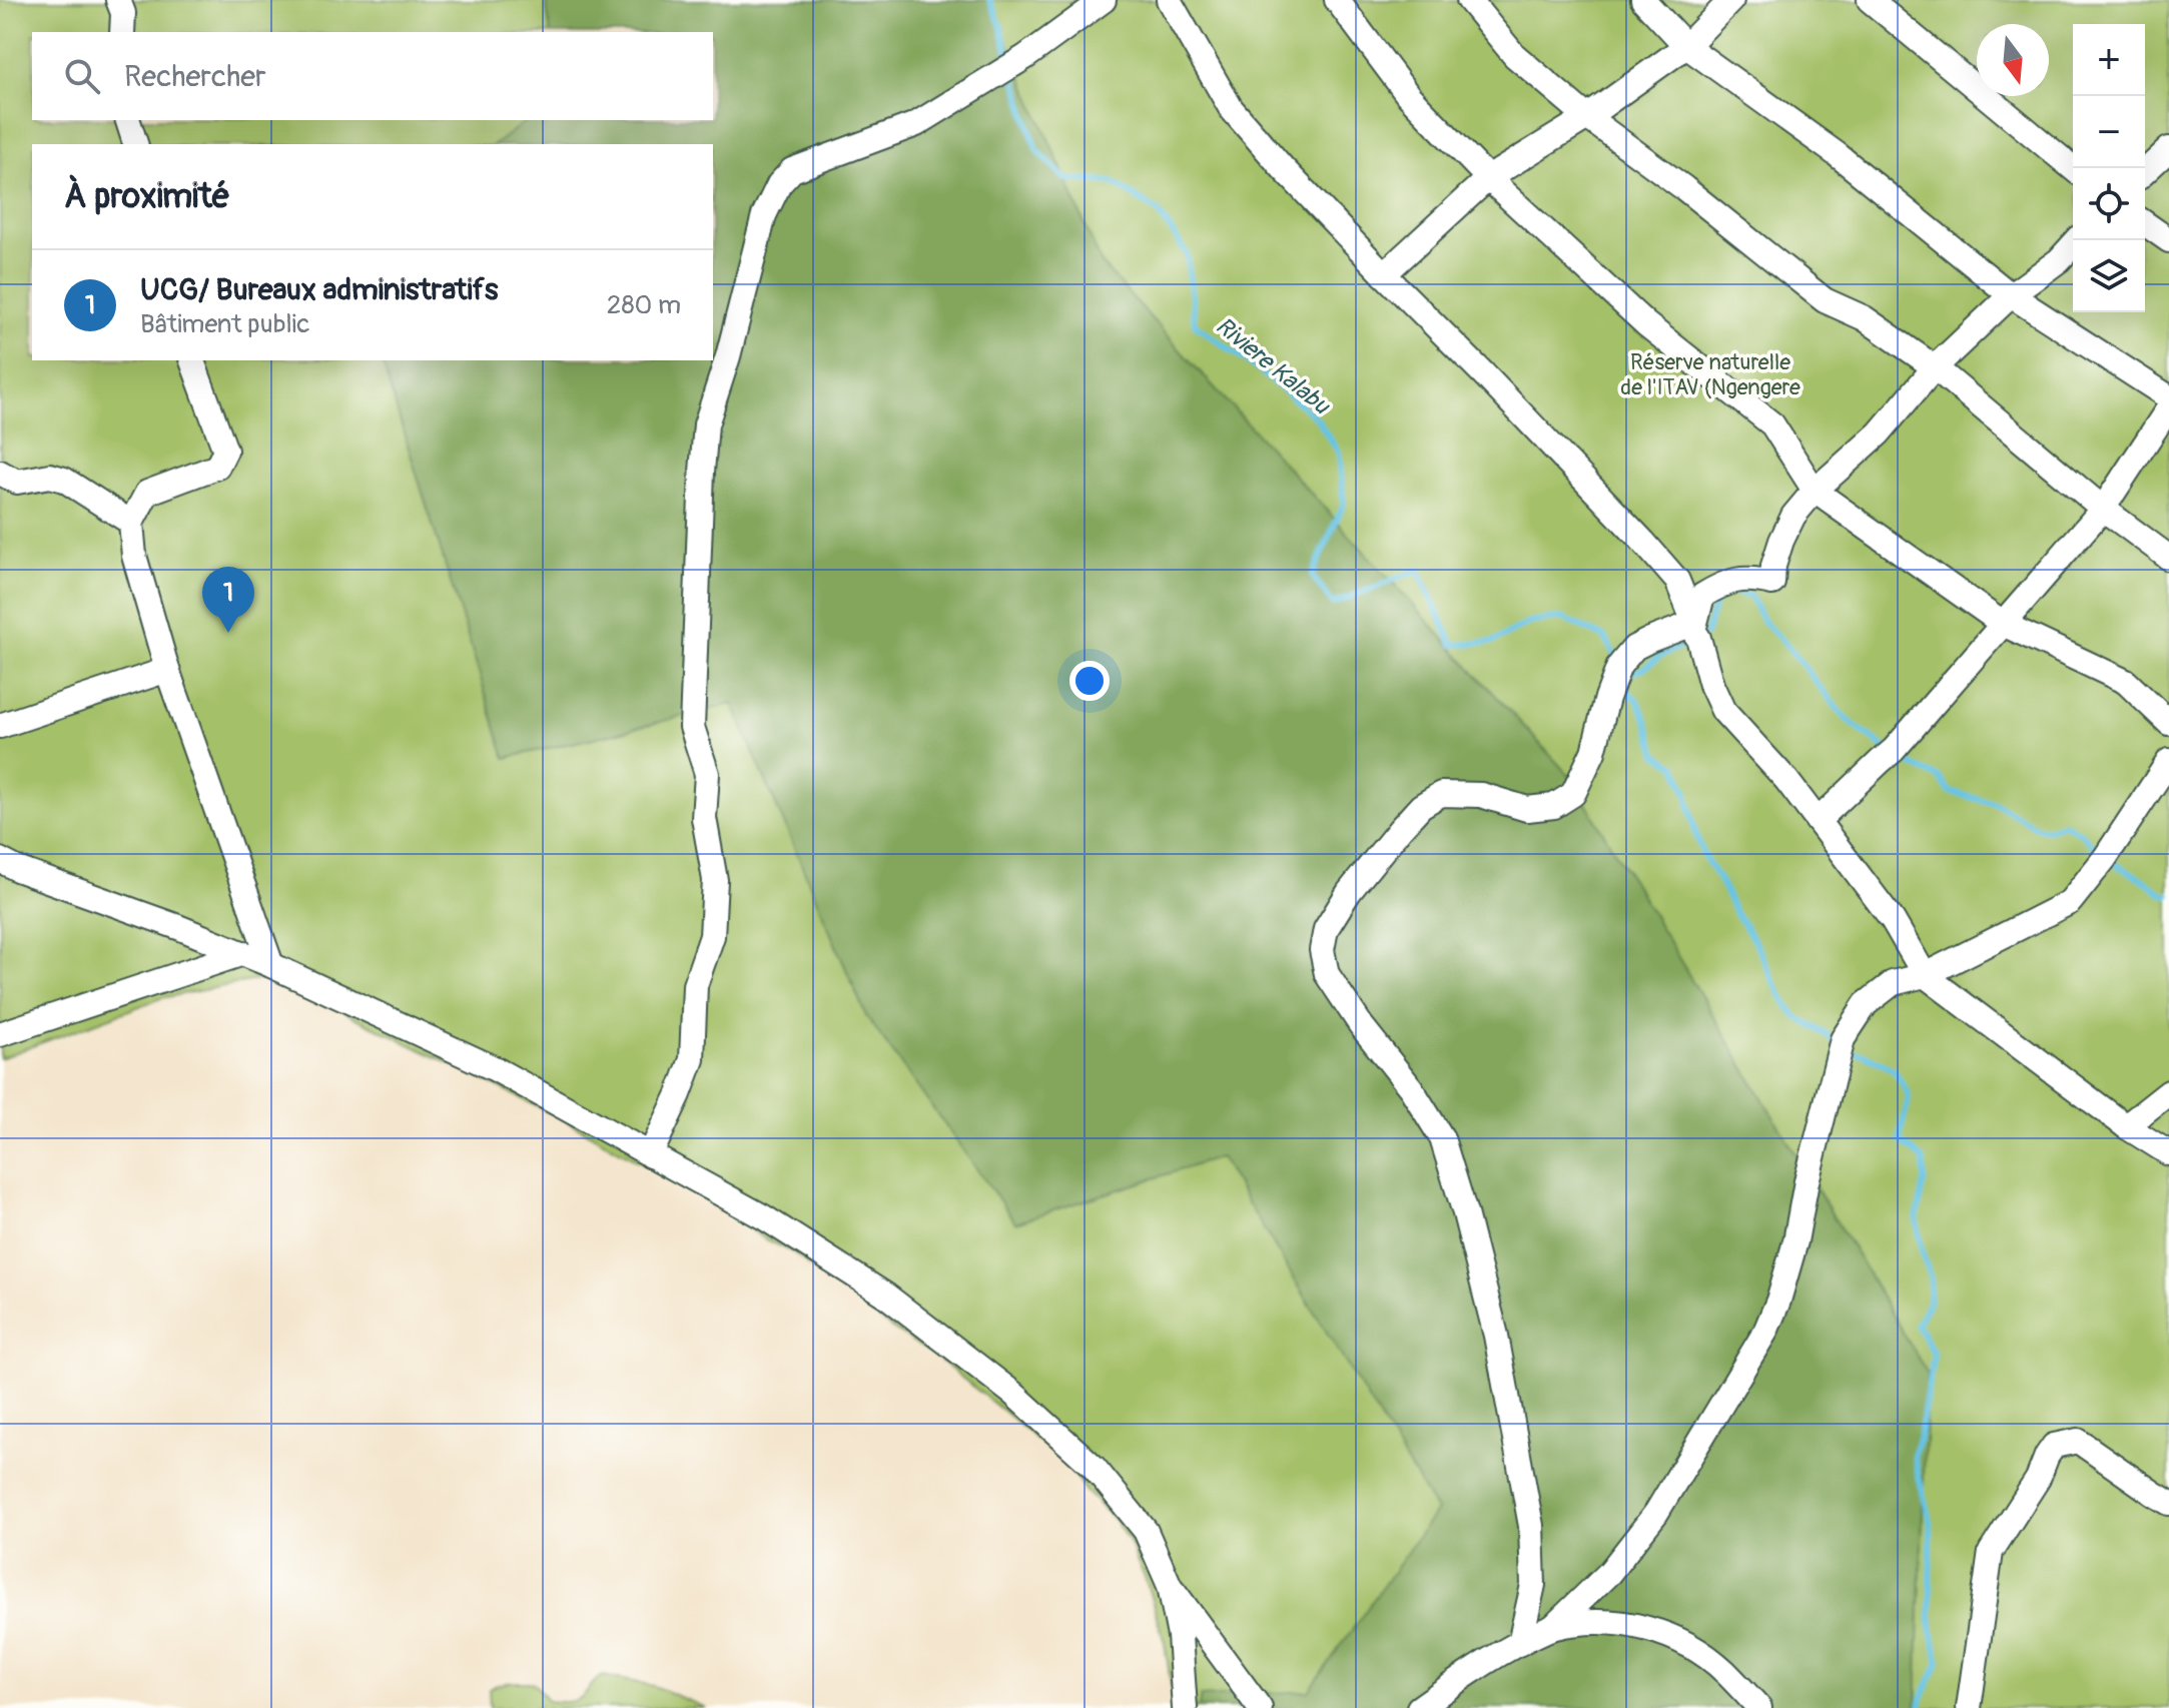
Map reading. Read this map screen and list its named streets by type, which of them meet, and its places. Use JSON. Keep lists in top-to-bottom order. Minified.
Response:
{"water":["Riviere Kalabu"],"parks":["Réserve naturelle de l'ITAV (Ngengere"],"north":"bottom","page":{"map_buttons":["+","−"],"search":"Rechercher","heading":"À proximité","list":[{"mark":"1","name":"UCG/ Bureaux administratifs","note":"Bâtiment public","value":"280 m"}],"pins":"1"}}
